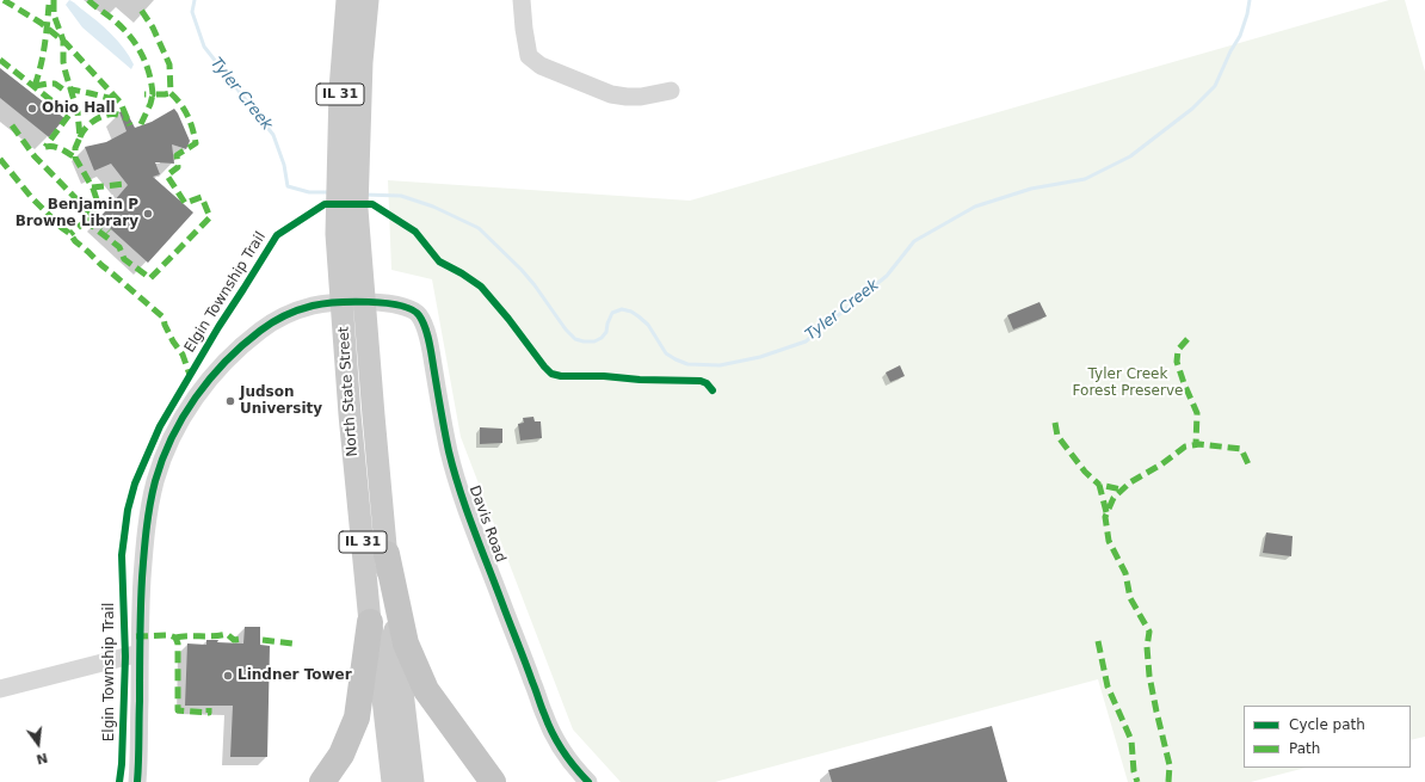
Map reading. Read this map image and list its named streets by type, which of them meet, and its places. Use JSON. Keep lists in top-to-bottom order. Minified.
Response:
{"streets":{"main road":["IL 31","North State Street"],"street":["Davis Road"],"cycle path":["Elgin Township Trail"]},"crossings":[["North State Street","Davis Road"]],"water":["Tyler Creek"],"parks":["Tyler Creek Forest Preserve"],"places":["Ohio Hall","Benjamin P Browne Library","Judson University","Lindner Tower"],"legend":["Cycle path","Path"],"north":"bottom"}
